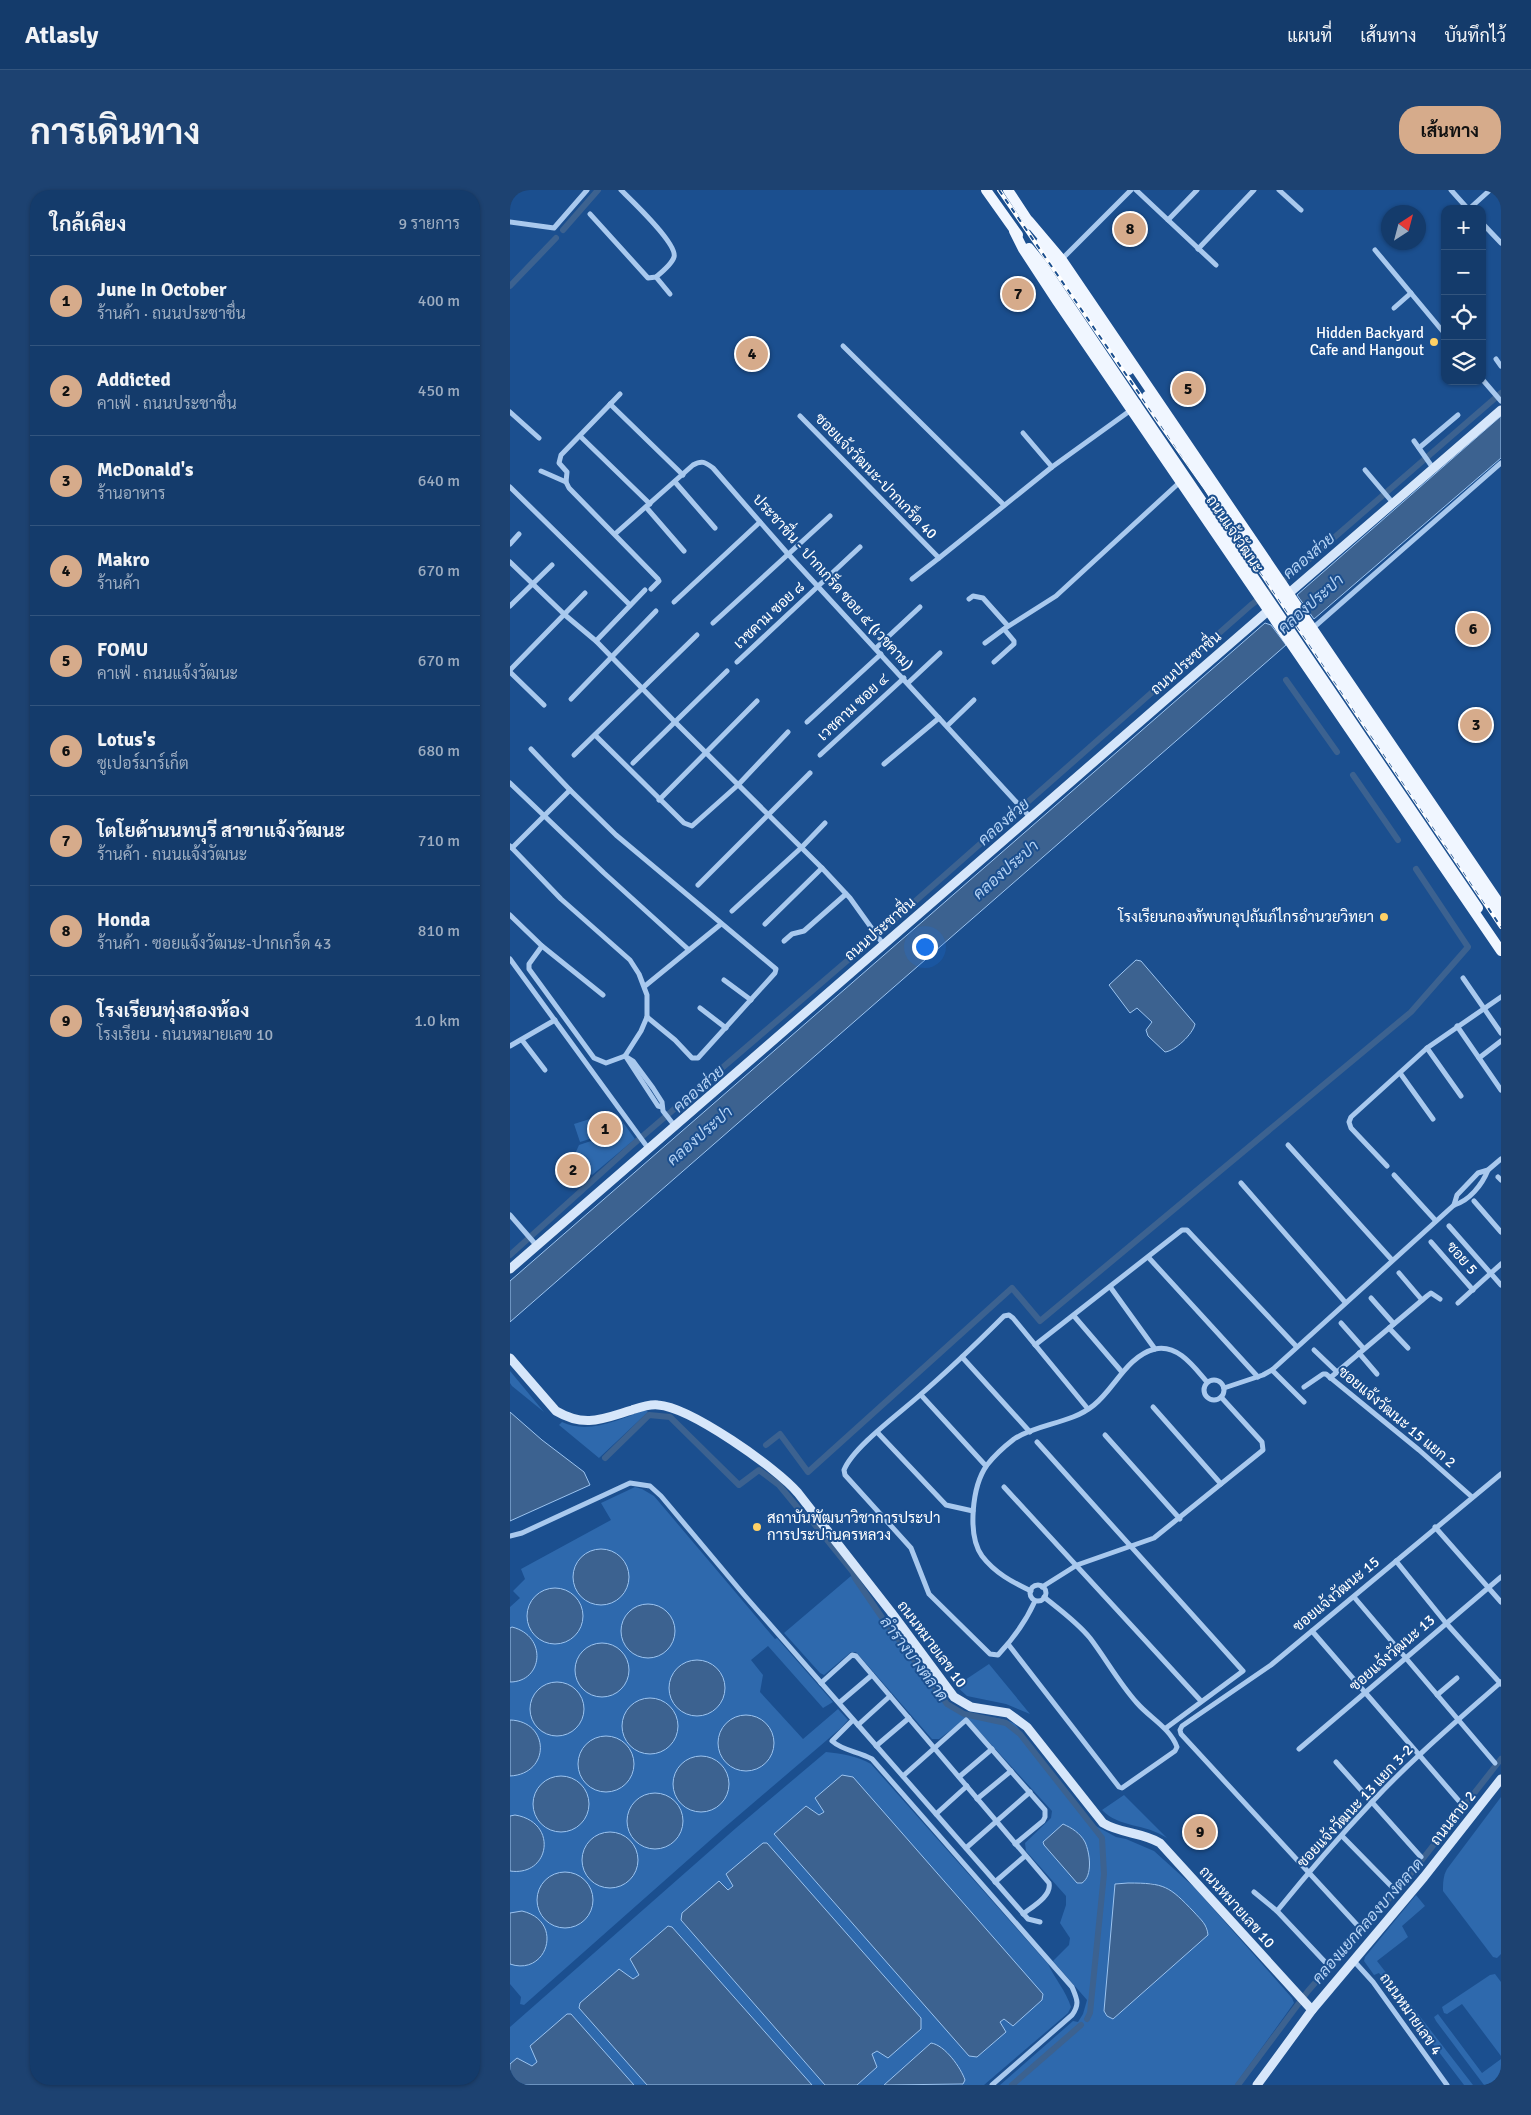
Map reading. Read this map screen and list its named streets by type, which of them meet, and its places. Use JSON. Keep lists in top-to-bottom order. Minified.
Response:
{"streets":{"main road":["ถนนแจ้งวัฒนะ"],"street":["ซอยแจ้งวัฒนะ-ปากเกร็ด 40","ประชาชื่น - ปากเกร็ด ซอย ๕ (เวชคาม)","เวชคาม ซอย ๘","ถนนประชาชื่น","เวชคาม ซอย ๔","ซอย 5","ซอยแจ้งวัฒนะ 15 แยก 2","ซอยแจ้งวัฒนะ 15","ถนนหมายเลข 10","ซอยแจ้งวัฒนะ 13","ซอยแจ้งวัฒนะ 13 แยก 3-2","ถนนสาย 2","ถนนหมายเลข 4"]},"crossings":[["ซอยแจ้งวัฒนะ-ปากเกร็ด 40","ถนนแจ้งวัฒนะ"],["ถนนแจ้งวัฒนะ","ถนนประชาชื่น"],["ประชาชื่น - ปากเกร็ด ซอย ๕ (เวชคาม)","เวชคาม ซอย ๘"],["ประชาชื่น - ปากเกร็ด ซอย ๕ (เวชคาม)","ถนนประชาชื่น"],["ประชาชื่น - ปากเกร็ด ซอย ๕ (เวชคาม)","เวชคาม ซอย ๔"],["ซอยแจ้งวัฒนะ 15 แยก 2","ซอยแจ้งวัฒนะ 15"],["ซอยแจ้งวัฒนะ 15","ซอยแจ้งวัฒนะ 13 แยก 3-2"],["ถนนหมายเลข 10","ถนนสาย 2"],["ถนนสาย 2","ถนนหมายเลข 4"]],"water":["คลองส่วย","คลองประปา","ลำรางบางตลาด","คลองแยกคลองบางตลาด"],"places":["Hidden Backyard Cafe and Hangout","โรงเรียนกองทัพบกอุปถัมภ์ไกรอำนวยวิทยา","สถาบันพัฒนาวิชาการประปา การประปานครหลวง"],"north":"top right","page":{"header":"Atlasly","nav":["แผนที่","เส้นทาง","บันทึกไว้"],"buttons":"เส้นทาง","title":"การเดินทาง","heading":["ใกล้เคียง","9 รายการ"],"map_buttons":["+","−"],"pins":["8","7","4","5","6","3","1","2","9"],"list":[{"mark":"1","name":"June In October","note":"ร้านค้า · ถนนประชาชื่น","value":"400 m"},{"mark":"2","name":"Addicted","note":"คาเฟ่ · ถนนประชาชื่น","value":"450 m"},{"mark":"3","name":"McDonald's","note":"ร้านอาหาร","value":"640 m"},{"mark":"4","name":"Makro","note":"ร้านค้า","value":"670 m"},{"mark":"5","name":"FOMU","note":"คาเฟ่ · ถนนแจ้งวัฒนะ","value":"670 m"},{"mark":"6","name":"Lotus's","note":"ซูเปอร์มาร์เก็ต","value":"680 m"},{"mark":"7","name":"โตโยต้านนทบุรี สาขาแจ้งวัฒนะ","note":"ร้านค้า · ถนนแจ้งวัฒนะ","value":"710 m"},{"mark":"8","name":"Honda","note":"ร้านค้า · ซอยแจ้งวัฒนะ-ปากเกร็ด 43","value":"810 m"},{"mark":"9","name":"โรงเรียนทุ่งสองห้อง","note":"โรงเรียน · ถนนหมายเลข 10","value":"1.0 km"}]}}
